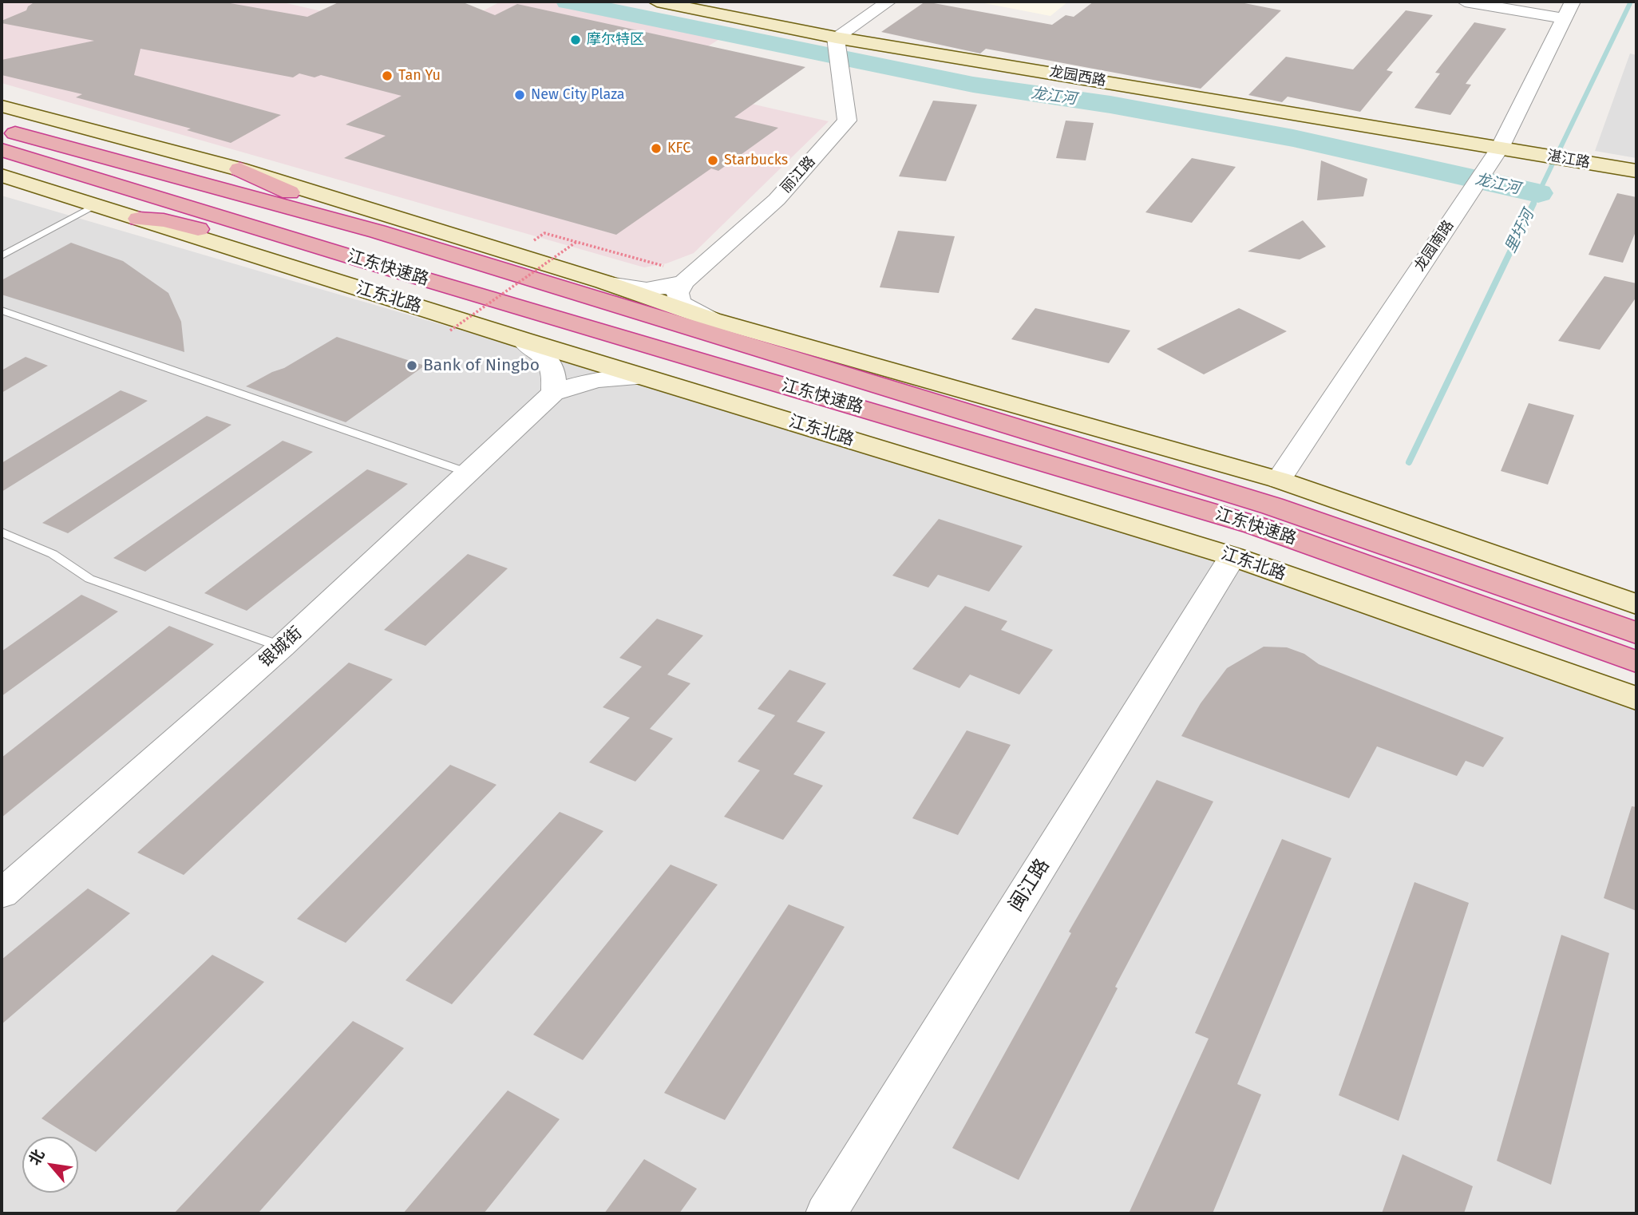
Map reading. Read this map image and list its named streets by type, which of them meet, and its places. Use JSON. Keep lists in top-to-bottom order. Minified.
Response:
{"streets":{"highway":["江东快速路"],"main road":["龙园西路","湛江路","江东北路"],"street":["丽江路","龙园南路","银城街","闽江路"]},"crossings":[["龙园西路","湛江路"],["龙园西路","丽江路"],["龙园西路","龙园南路"],["湛江路","龙园南路"],["江东北路","银城街"],["江东北路","闽江路"]],"water":["龙江河","里圩河"],"places":["摩尔特区","Tan Yu","New City Plaza","KFC","Starbucks","Bank of Ningbo"],"north":"top left"}
